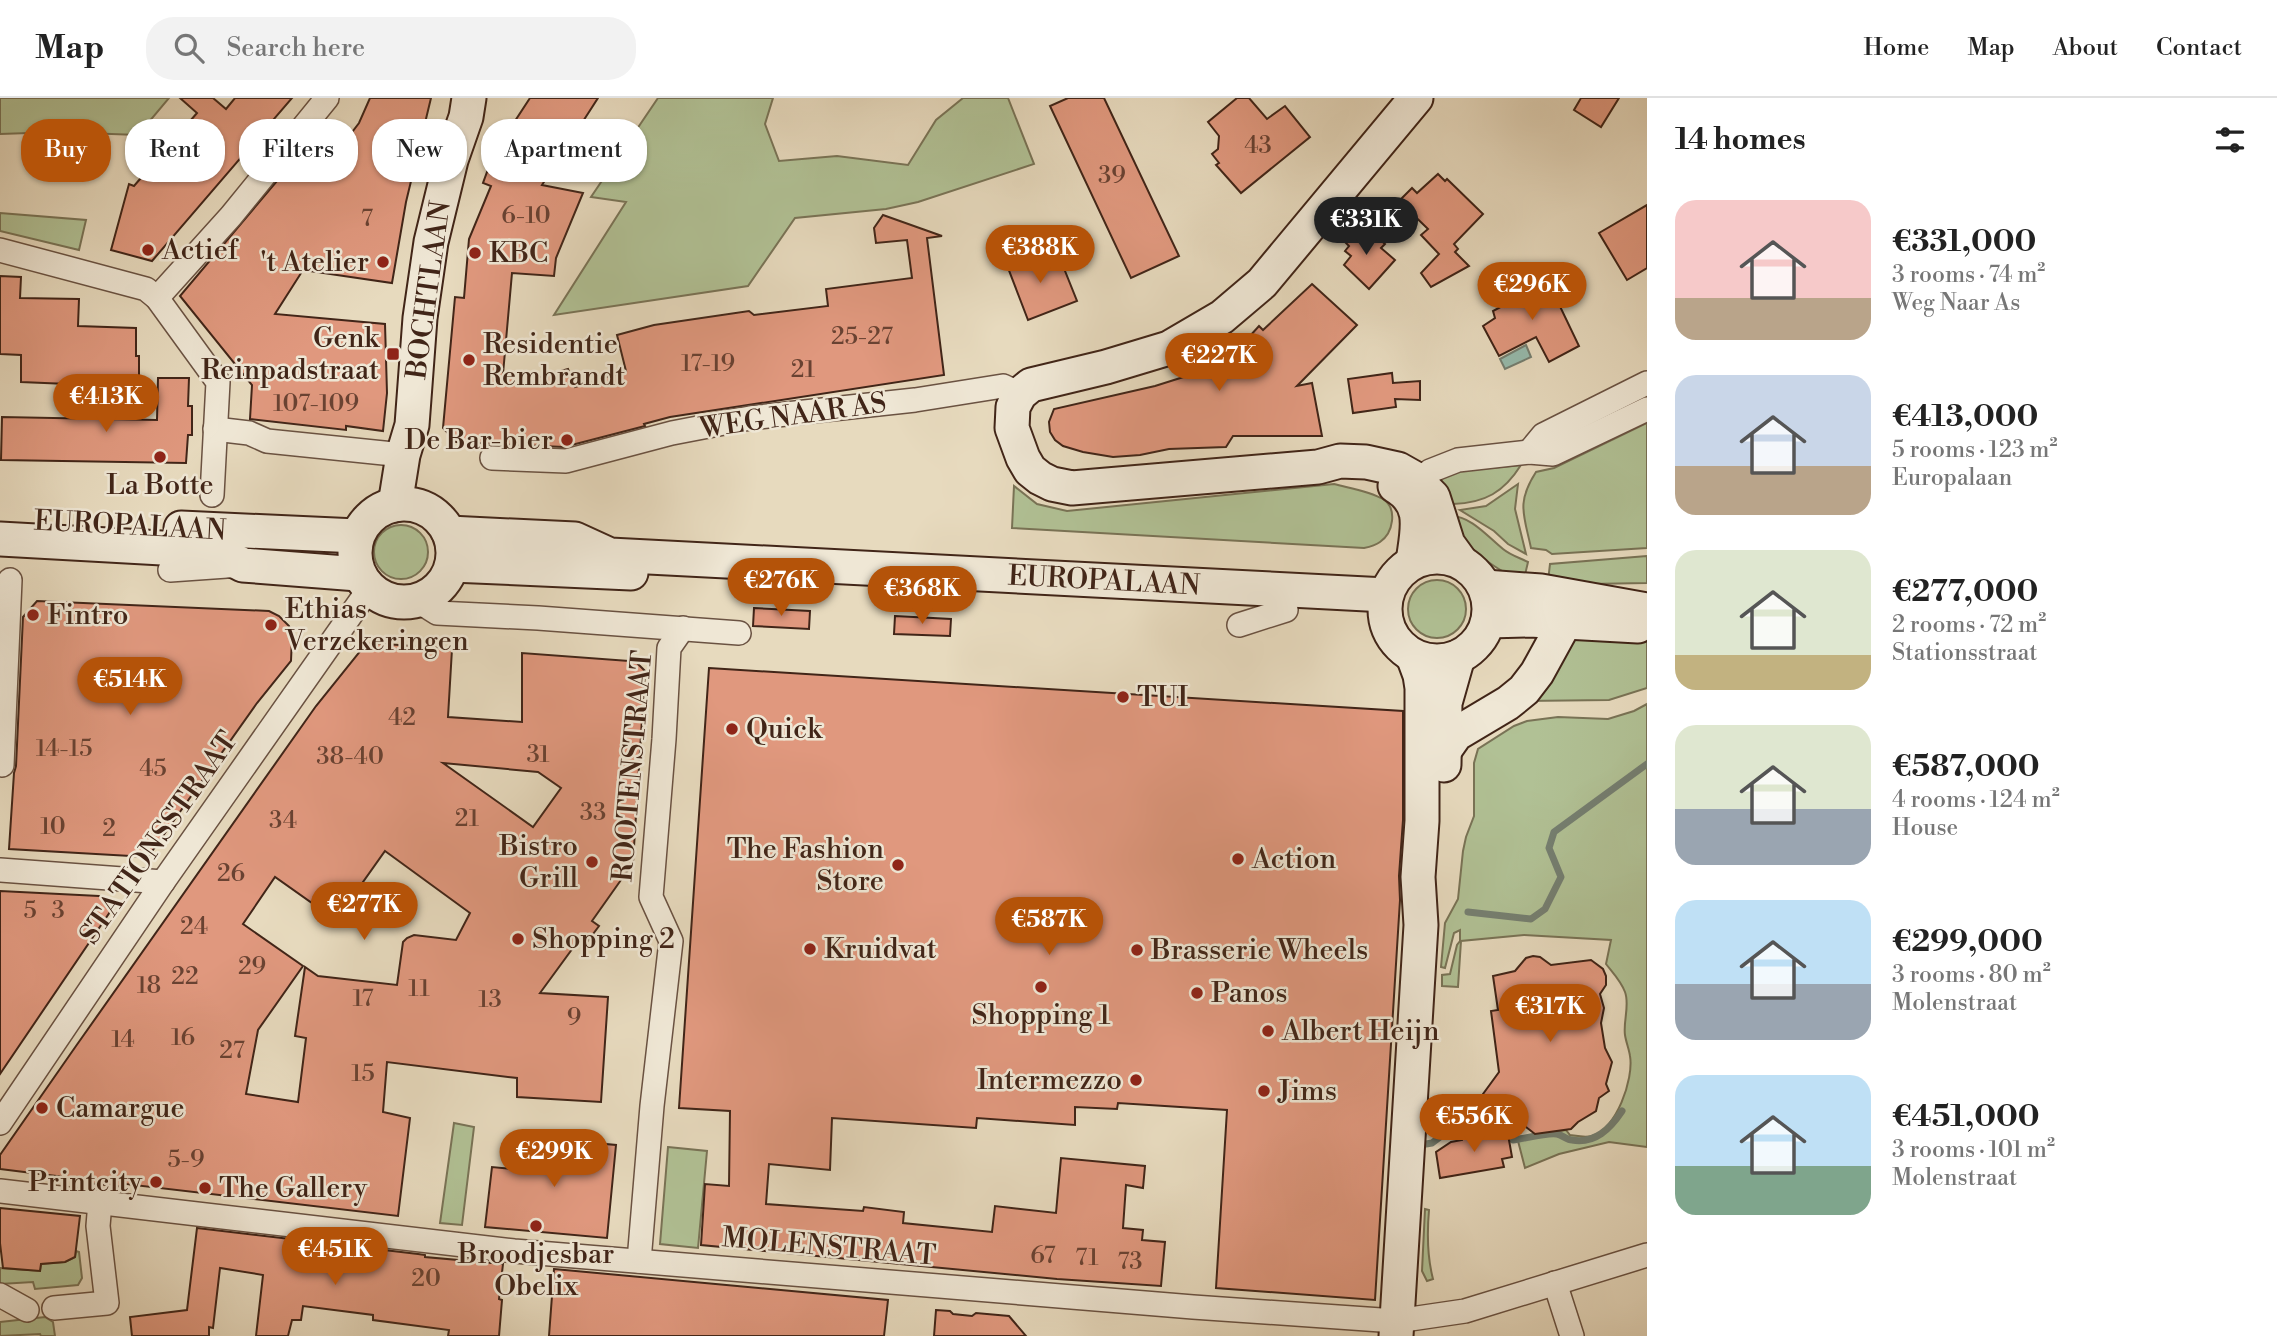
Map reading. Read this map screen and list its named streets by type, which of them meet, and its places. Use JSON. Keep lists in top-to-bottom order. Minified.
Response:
{"streets":{"main road":["BOCHTLAAN","EUROPALAAN"],"street":["WEG NAAR AS","ROOTENSTRAAT","STATIONSSTRAAT","MOLENSTRAAT"]},"crossings":[["BOCHTLAAN","EUROPALAAN"],["BOCHTLAAN","ROOTENSTRAAT"],["BOCHTLAAN","STATIONSSTRAAT"],["EUROPALAAN","ROOTENSTRAAT"],["EUROPALAAN","STATIONSSTRAAT"],["ROOTENSTRAAT","STATIONSSTRAAT"],["ROOTENSTRAAT","MOLENSTRAAT"]],"places":{"other":["Actief","KBC","'t Atelier","Residentie Rembrandt","De Bar-bier","La Botte","Fintro","Ethias Verzekeringen","TUI","Quick","Action","Bistro Grill","The Fashion Store","Shopping 2","Kruidvat","Brasserie Wheels","Shopping 1","Panos","Albert Heijn","Intermezzo","Jims","Camargue","Printcity","The Gallery","Broodjesbar Obelix"],"transit":["Genk Reinpadstraat"]},"house_numbers":["43","39","6-10","7","25-27","17-19","21","107-109","42","14-15","31","38-40","45","33","21","34","10","2","26","5","3","24","29","22","18","11","17","13","9","16","14","27","15","5-9","67","71","73","20"],"page":{"header":"Map","search":"Search here","nav":["Home","Map","About","Contact"],"heading":"14 homes","chip":["Buy","Rent","Filters","New","Apartment"],"list":[{"name":"€331,000","note":"3 rooms · 74 m² · Weg Naar As"},{"name":"€413,000","note":"5 rooms · 123 m² · Europalaan"},{"name":"€277,000","note":"2 rooms · 72 m² · Stationsstraat"},{"name":"€587,000","note":"4 rooms · 124 m² · House"},{"name":"€299,000","note":"3 rooms · 80 m² · Molenstraat"},{"name":"€451,000","note":"3 rooms · 101 m² · Molenstraat"}],"price":["€331K","€388K","€296K","€227K","€413K","€276K","€368K","€514K","€277K","€587K","€317K","€556K","€299K","€451K"]}}
